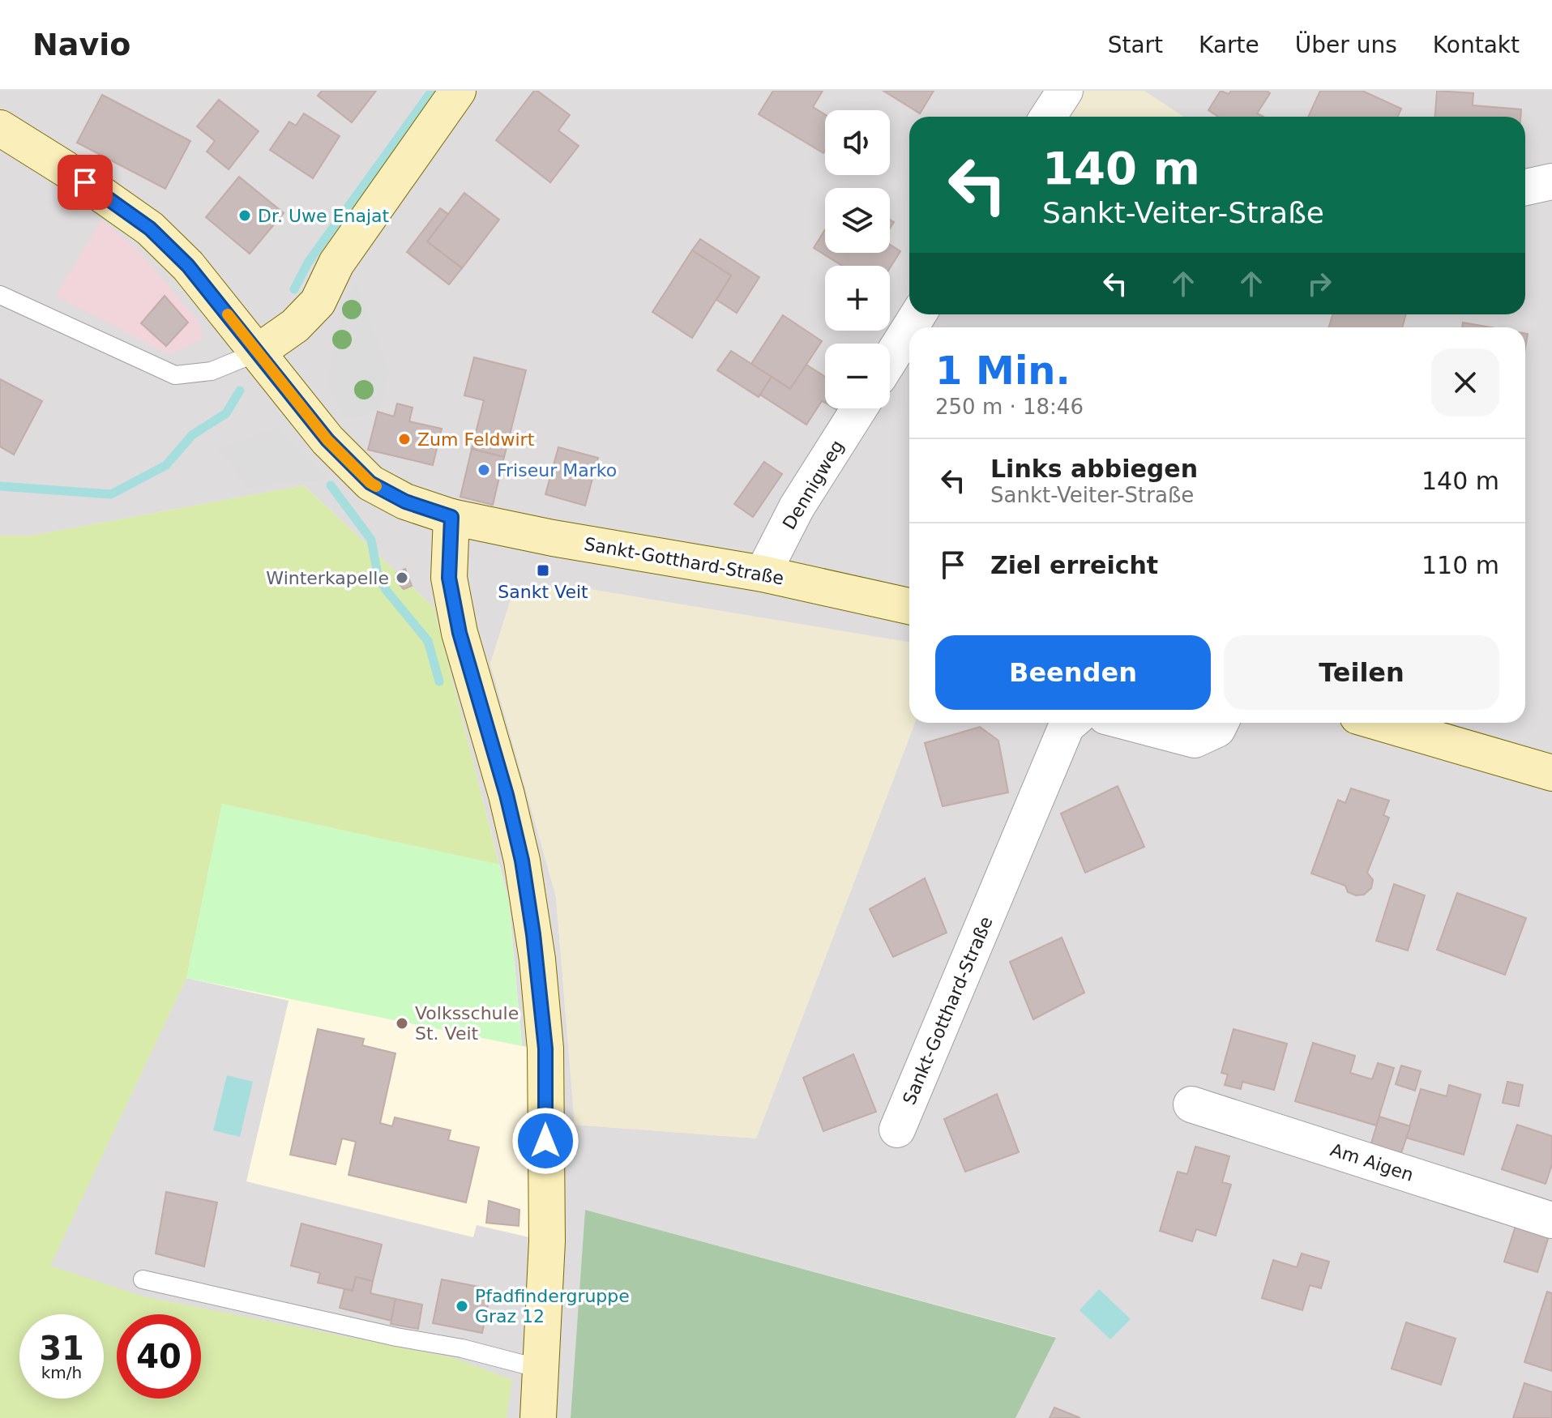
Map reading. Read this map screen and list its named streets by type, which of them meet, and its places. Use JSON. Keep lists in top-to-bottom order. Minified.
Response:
{"streets":{"main road":["Sankt-Gotthard-Straße"],"street":["Dennigweg","Am Aigen"]},"crossings":[["Dennigweg","Sankt-Gotthard-Straße"]],"places":{"other":["Dr. Uwe Enajat","Zum Feldwirt","Friseur Marko","Winterkapelle","Volksschule St. Veit","Pfadfindergruppe Graz 12"],"transit":["Sankt Veit"]},"page":{"header":"Navio","nav":["Start","Karte","Über uns","Kontakt"],"map_buttons":["+","−"],"turn":["140 m","Sankt-Veiter-Straße"],"heading":["1 Min.","250 m · 18:46"],"list":[{"name":"Links abbiegen","note":"Sankt-Veiter-Straße","value":"140 m"},{"name":"Ziel erreicht","value":"110 m"}],"buttons":["Beenden","Teilen"],"speed":"31 km/h","limit":"40"}}
